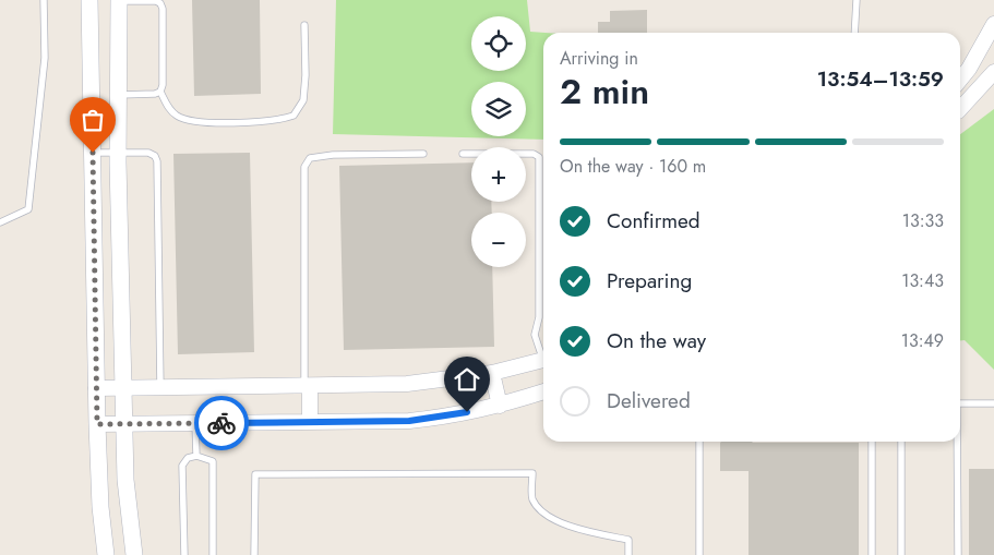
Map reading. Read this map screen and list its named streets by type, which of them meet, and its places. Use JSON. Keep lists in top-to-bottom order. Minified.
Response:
{"page":{"map_buttons":["+","−"],"heading":["2 min","Arriving in","13:54–13:59"],"bar":"On the way · 160 m","list":[["Confirmed","13:33"],["Preparing","13:43"],["On the way","13:49"],"Delivered"]}}
